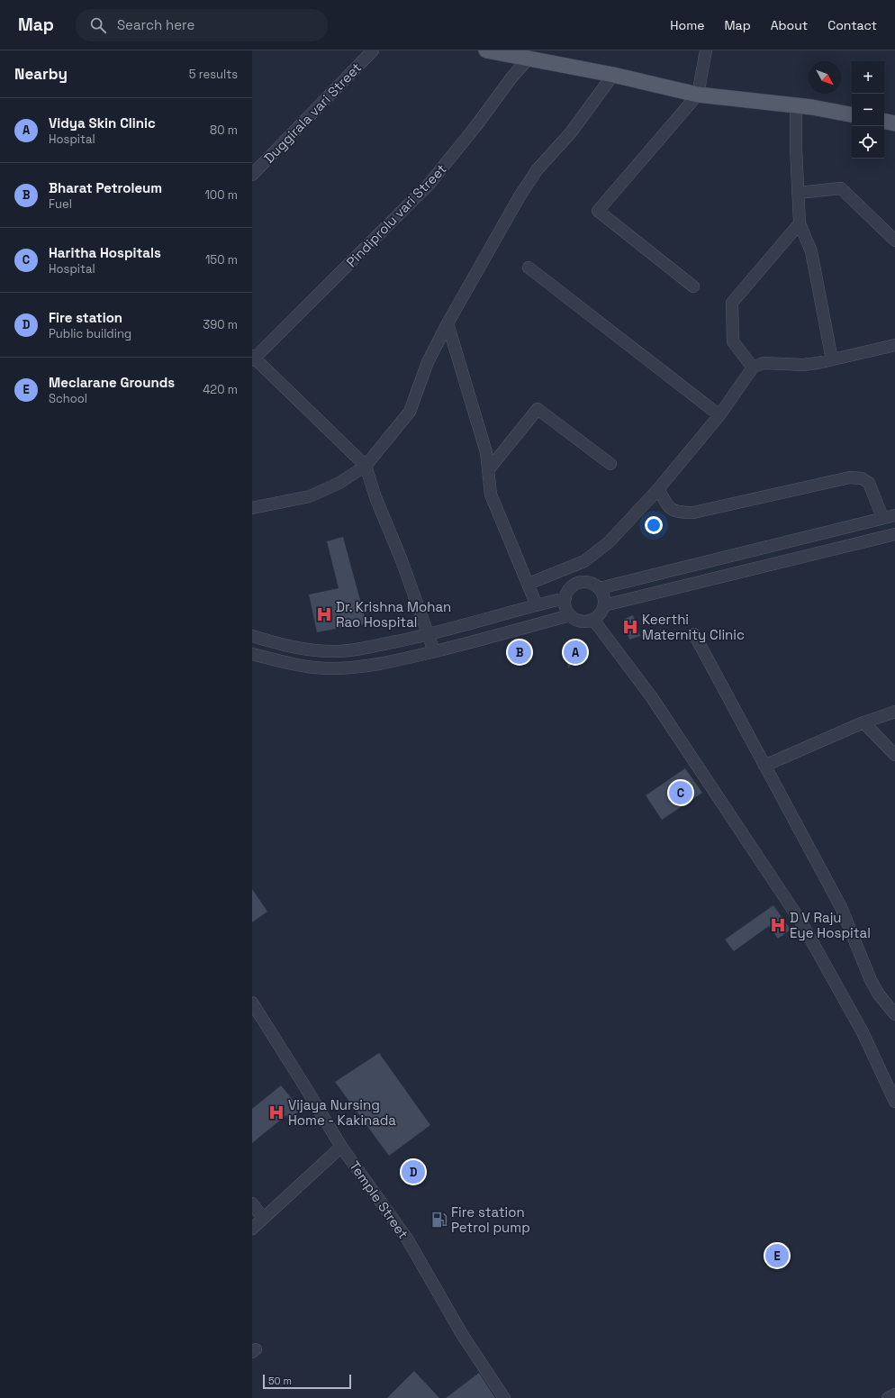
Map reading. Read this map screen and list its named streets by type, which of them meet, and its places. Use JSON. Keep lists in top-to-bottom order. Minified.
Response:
{"streets":{"street":["Duggirala vari Street","Pindiprolu vari Street","Temple Street"]},"places":{"hospital":["Dr. Krishna Mohan Rao Hospital","Keerthi Maternity Clinic","D V Raju Eye Hospital","Vijaya Nursing Home - Kakinada"],"fuel station":["Fire station Petrol pump"]},"scale_bar":"50 m","north":"bottom right","page":{"header":"Map","search":"Search here","nav":["Home","Map","About","Contact"],"heading":["Nearby","5 results"],"map_buttons":["+","−"],"list":[{"mark":"A","name":"Vidya Skin Clinic","note":"Hospital","value":"80 m"},{"mark":"B","name":"Bharat Petroleum","note":"Fuel","value":"100 m"},{"mark":"C","name":"Haritha Hospitals","note":"Hospital","value":"150 m"},{"mark":"D","name":"Fire station","note":"Public building","value":"390 m"},{"mark":"E","name":"Meclarane Grounds","note":"School","value":"420 m"}],"pins":["A","B","C","D","E"],"scale":"50 m"}}
